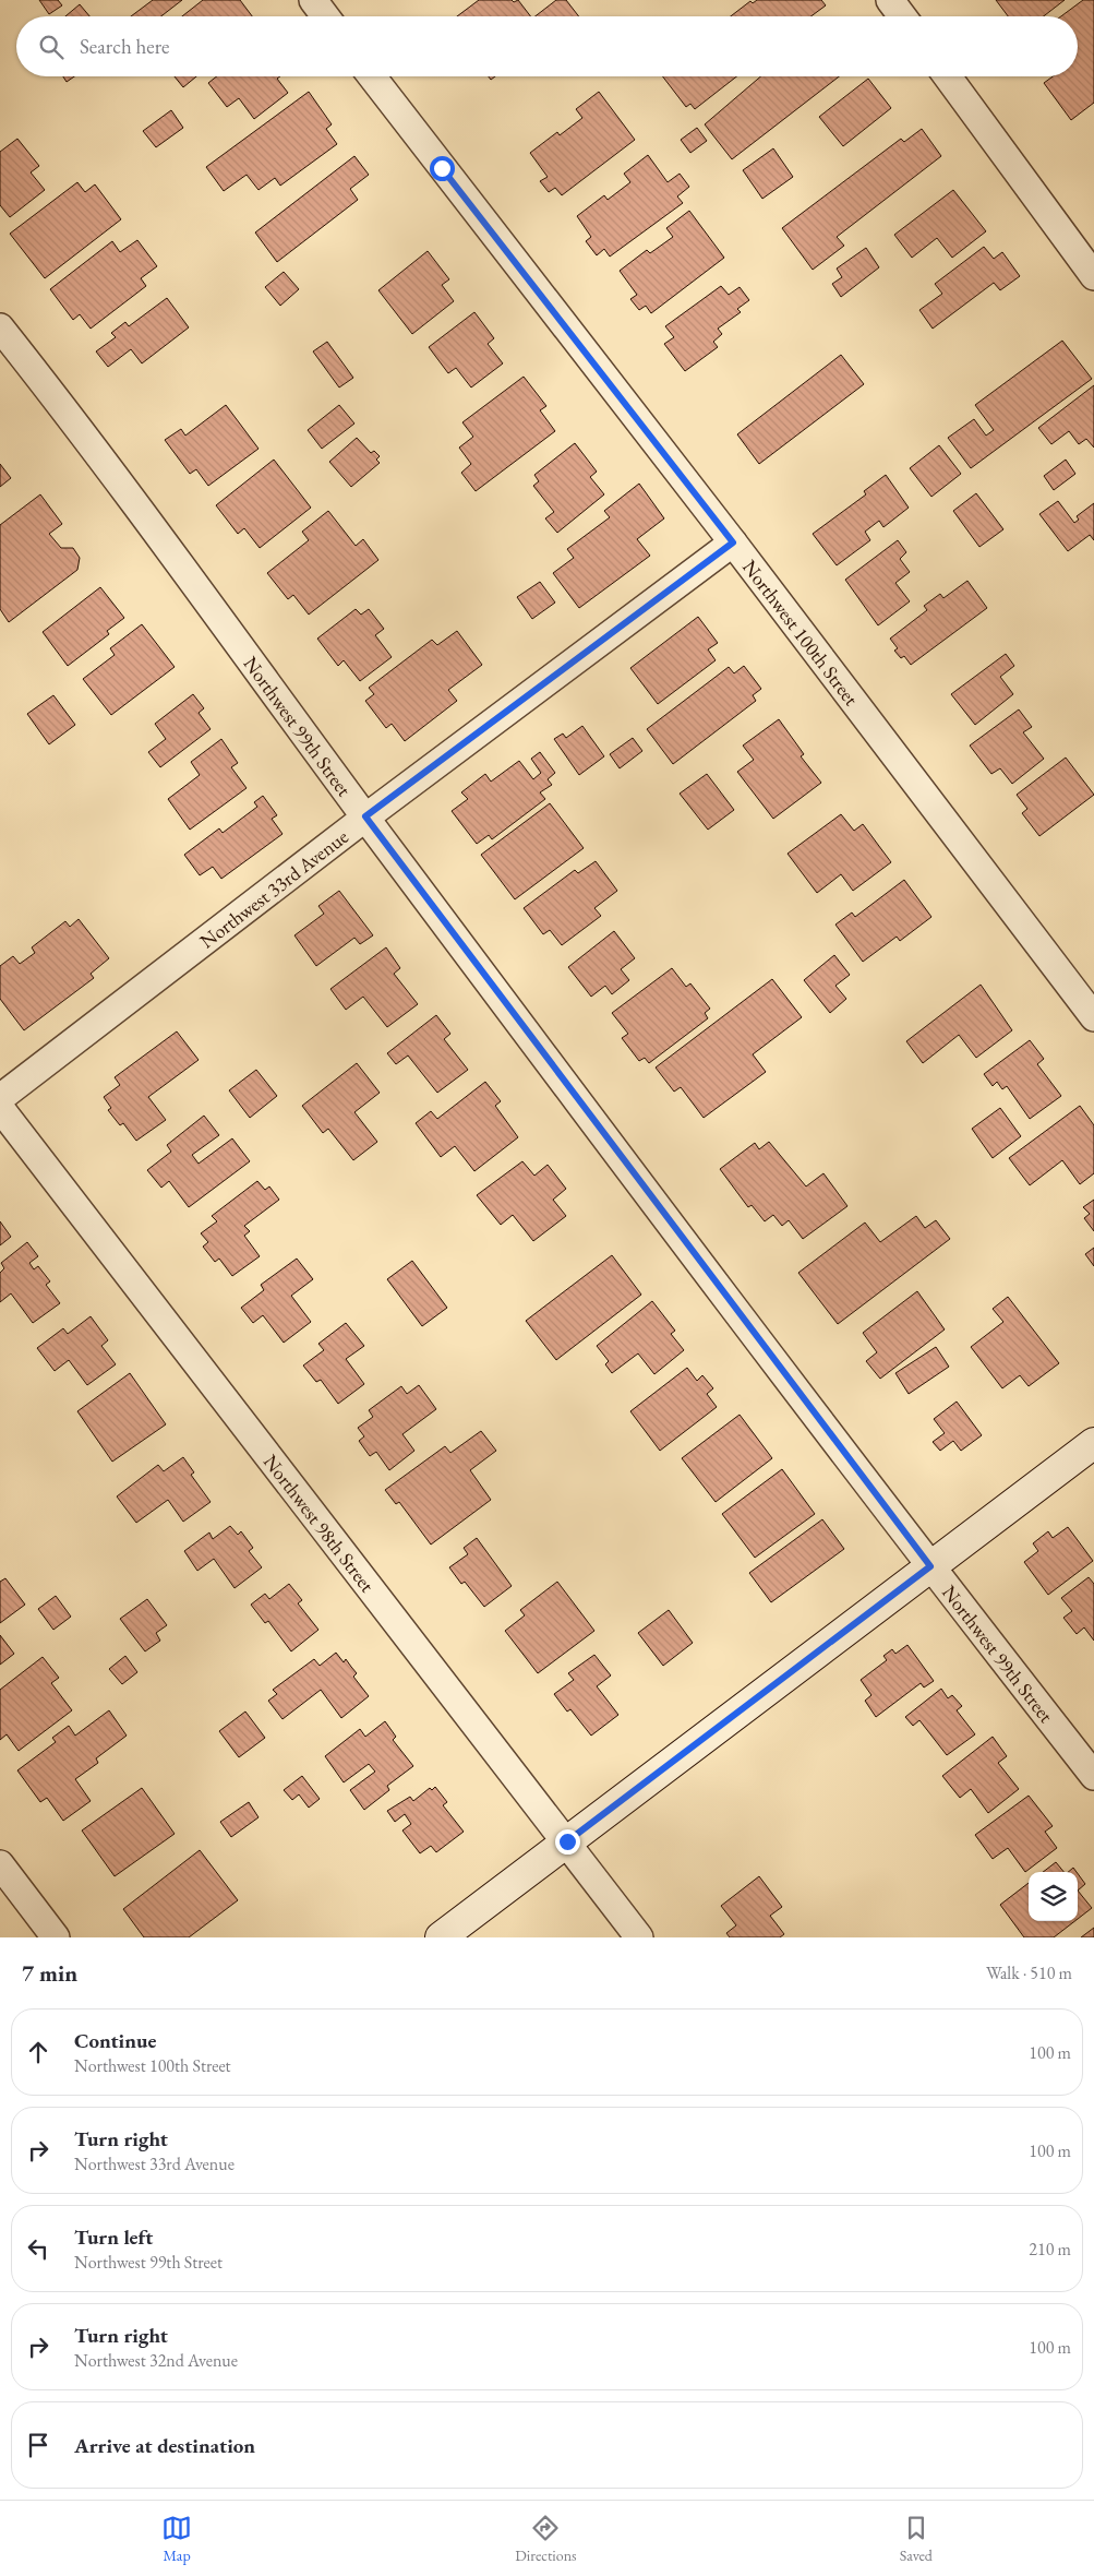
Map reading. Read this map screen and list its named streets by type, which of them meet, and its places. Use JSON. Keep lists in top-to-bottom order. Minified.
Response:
{"streets":{"street":["Northwest 100th Street","Northwest 99th Street","Northwest 33rd Avenue","Northwest 98th Street"]},"crossings":[["Northwest 100th Street","Northwest 33rd Avenue"],["Northwest 99th Street","Northwest 33rd Avenue"]],"page":{"search":"Search here","heading":["7 min","Walk · 510 m"],"list":[["Continue","Northwest 100th Street","100 m"],["Turn right","Northwest 33rd Avenue","100 m"],["Turn left","Northwest 99th Street","210 m"],["Turn right","Northwest 32nd Avenue","100 m"],"Arrive at destination"],"nav":["Map","Directions","Saved"]}}
